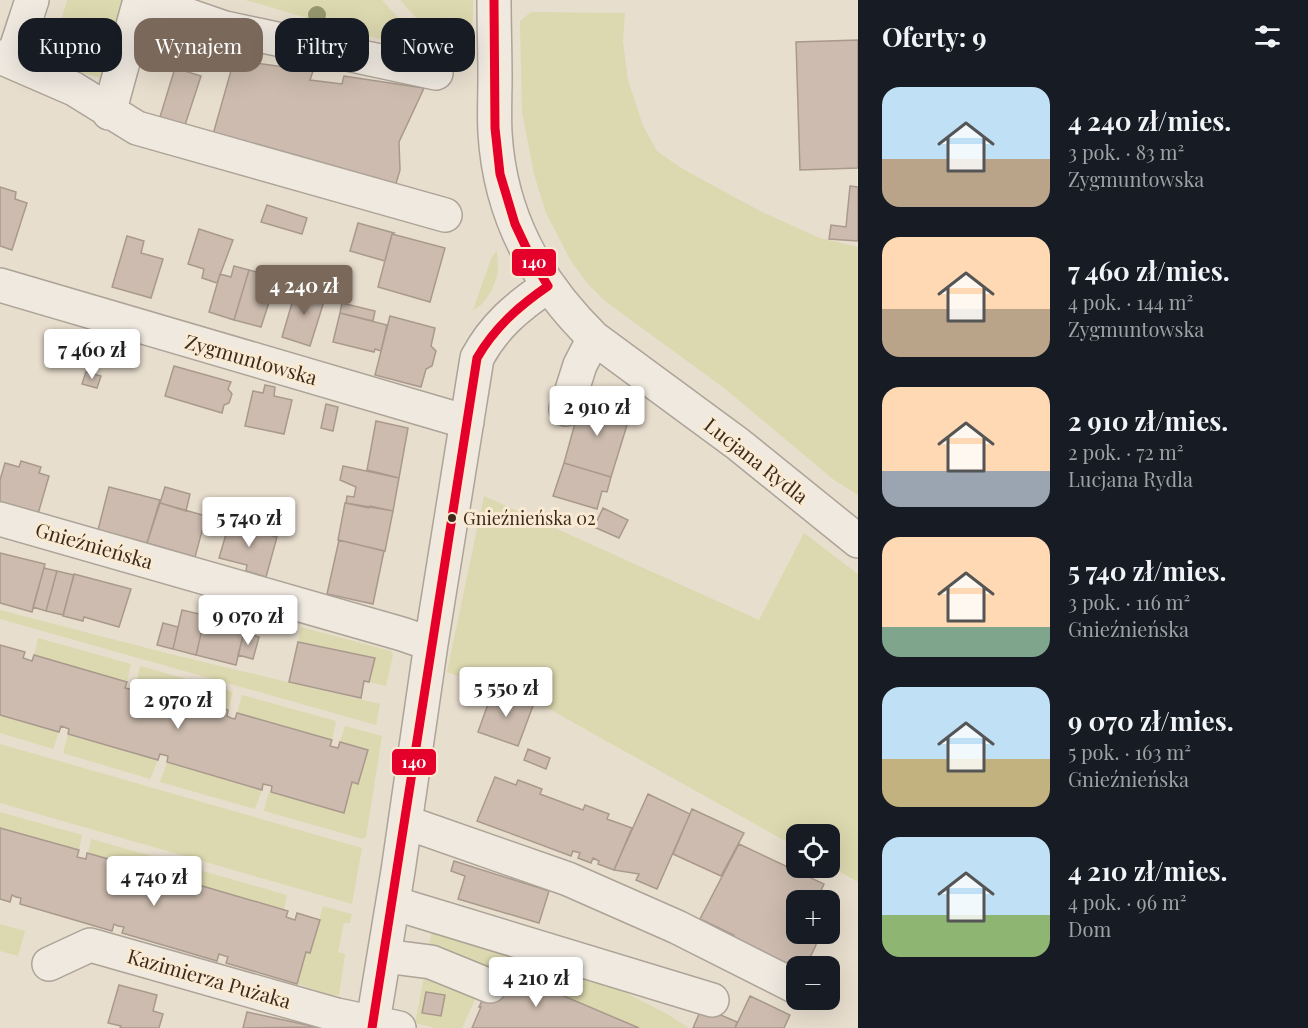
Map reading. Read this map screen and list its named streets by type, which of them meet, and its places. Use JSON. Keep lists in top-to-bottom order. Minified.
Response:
{"streets":{"street":["Zygmuntowska","Lucjana Rydla","Gnieźnieńska","Kazimierza Pużaka"]},"places":["Gnieźnieńska 02"],"lines":["transit line 140"],"page":{"heading":"Oferty: 9","chip":["Kupno","Wynajem","Filtry","Nowe"],"list":[{"name":"4 240 zł/mies.","note":"3 pok. · 83 m² · Zygmuntowska"},{"name":"7 460 zł/mies.","note":"4 pok. · 144 m² · Zygmuntowska"},{"name":"2 910 zł/mies.","note":"2 pok. · 72 m² · Lucjana Rydla"},{"name":"5 740 zł/mies.","note":"3 pok. · 116 m² · Gnieźnieńska"},{"name":"9 070 zł/mies.","note":"5 pok. · 163 m² · Gnieźnieńska"},{"name":"4 210 zł/mies.","note":"4 pok. · 96 m² · Dom"}],"price":["4 240 zł","7 460 zł","2 910 zł","5 740 zł","9 070 zł","5 550 zł","2 970 zł","4 740 zł","4 210 zł"],"map_buttons":["+","−"]}}
